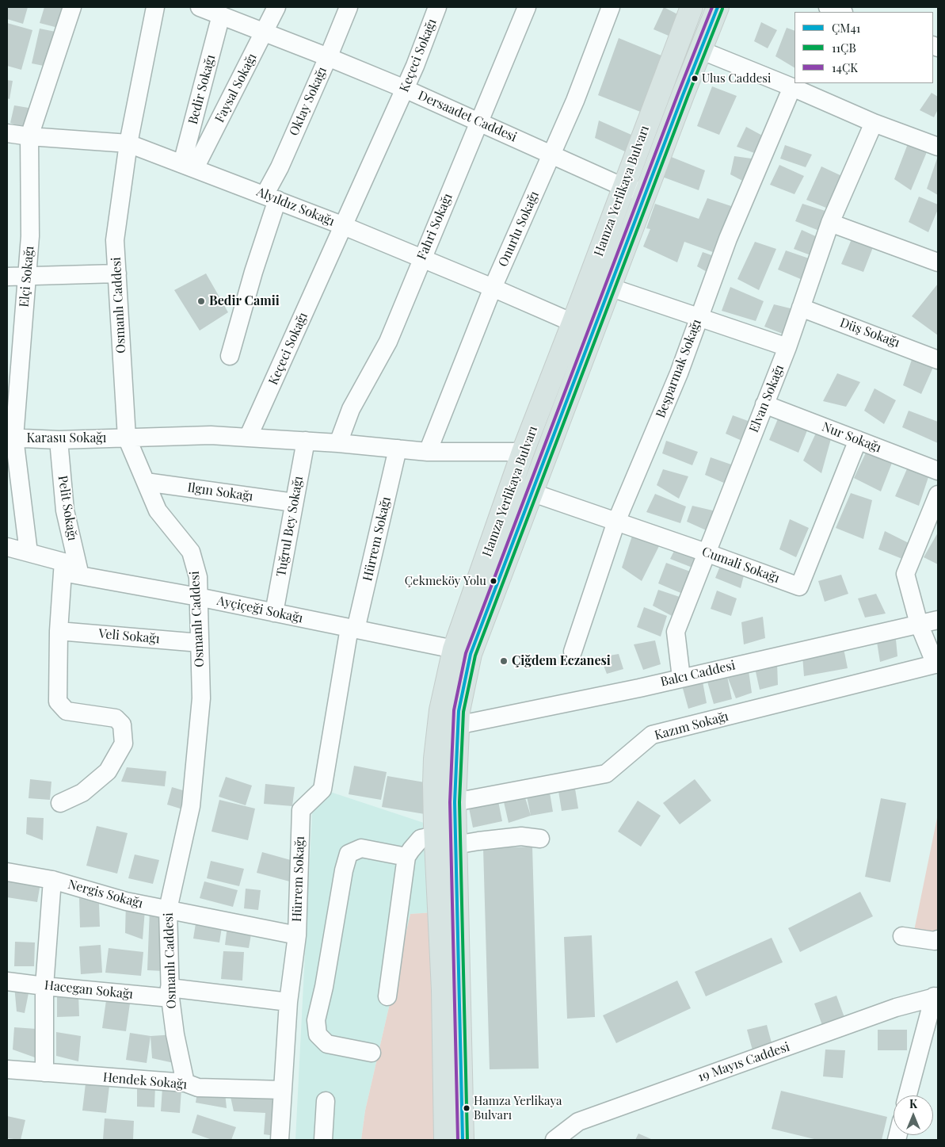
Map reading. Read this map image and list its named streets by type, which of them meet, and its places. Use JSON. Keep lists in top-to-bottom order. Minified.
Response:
{"streets":{"main road":["Hamza Yerlikaya Bulvarı"],"street":["Keçeci Sokağı","Faysal Sokağı","Bedir Sokağı","Oktay Sokağı","Dersaadet Caddesi","Alyıldız Sokağı","Fahri Sokağı","Onurlu Sokağı","Elçi Sokağı","Osmanlı Caddesi","Düş Sokağı","Beşparmak Sokağı","Elvan Sokağı","Nur Sokağı","Karasu Sokağı","Ilgın Sokağı","Pelit Sokağı","Tuğrul Bey Sokağı","Hürrem Sokağı","Cumali Sokağı","Ayçiçeği Sokağı","Veli Sokağı","Balcı Caddesi","Kazım Sokağı","Nergis Sokağı","Hacegan Sokağı","19 Mayıs Caddesi","Hendek Sokağı"]},"crossings":[["Keçeci Sokağı","Dersaadet Caddesi"],["Keçeci Sokağı","Alyıldız Sokağı"],["Keçeci Sokağı","Karasu Sokağı"],["Faysal Sokağı","Bedir Sokağı"],["Faysal Sokağı","Dersaadet Caddesi"],["Faysal Sokağı","Alyıldız Sokağı"],["Bedir Sokağı","Dersaadet Caddesi"],["Bedir Sokağı","Alyıldız Sokağı"],["Oktay Sokağı","Dersaadet Caddesi"],["Oktay Sokağı","Alyıldız Sokağı"],["Dersaadet Caddesi","Hamza Yerlikaya Bulvarı"],["Dersaadet Caddesi","Fahri Sokağı"],["Dersaadet Caddesi","Onurlu Sokağı"],["Hamza Yerlikaya Bulvarı","Alyıldız Sokağı"],["Hamza Yerlikaya Bulvarı","Cumali Sokağı"],["Hamza Yerlikaya Bulvarı","Ayçiçeği Sokağı"],["Hamza Yerlikaya Bulvarı","Balcı Caddesi"],["Hamza Yerlikaya Bulvarı","Kazım Sokağı"],["Alyıldız Sokağı","Fahri Sokağı"],["Alyıldız Sokağı","Onurlu Sokağı"],["Alyıldız Sokağı","Elçi Sokağı"],["Alyıldız Sokağı","Osmanlı Caddesi"],["Elçi Sokağı","Karasu Sokağı"],["Osmanlı Caddesi","Karasu Sokağı"],["Osmanlı Caddesi","Ilgın Sokağı"],["Osmanlı Caddesi","Ayçiçeği Sokağı"],["Osmanlı Caddesi","Veli Sokağı"],["Osmanlı Caddesi","Nergis Sokağı"],["Osmanlı Caddesi","Hacegan Sokağı"],["Osmanlı Caddesi","Hendek Sokağı"],["Düş Sokağı","Elvan Sokağı"],["Beşparmak Sokağı","Cumali Sokağı"],["Elvan Sokağı","Nur Sokağı"],["Elvan Sokağı","Cumali Sokağı"],["Elvan Sokağı","Balcı Caddesi"],["Nur Sokağı","Cumali Sokağı"],["Karasu Sokağı","Pelit Sokağı"],["Ilgın Sokağı","Tuğrul Bey Sokağı"],["Pelit Sokağı","Ayçiçeği Sokağı"],["Tuğrul Bey Sokağı","Ayçiçeği Sokağı"],["Hürrem Sokağı","Ayçiçeği Sokağı"],["Hürrem Sokağı","Nergis Sokağı"],["Hürrem Sokağı","Hacegan Sokağı"],["Hürrem Sokağı","Hendek Sokağı"]],"places":["Ulus Caddesi","Bedir Camii","Çekmeköy Yolu","Çiğdem Eczanesi","Hamza Yerlikaya Bulvarı"],"lines":["transit line ÇM41","transit line 14ÇK","transit line 11ÇB"],"legend":["ÇM41","11ÇB","14ÇK"],"north":"top"}
